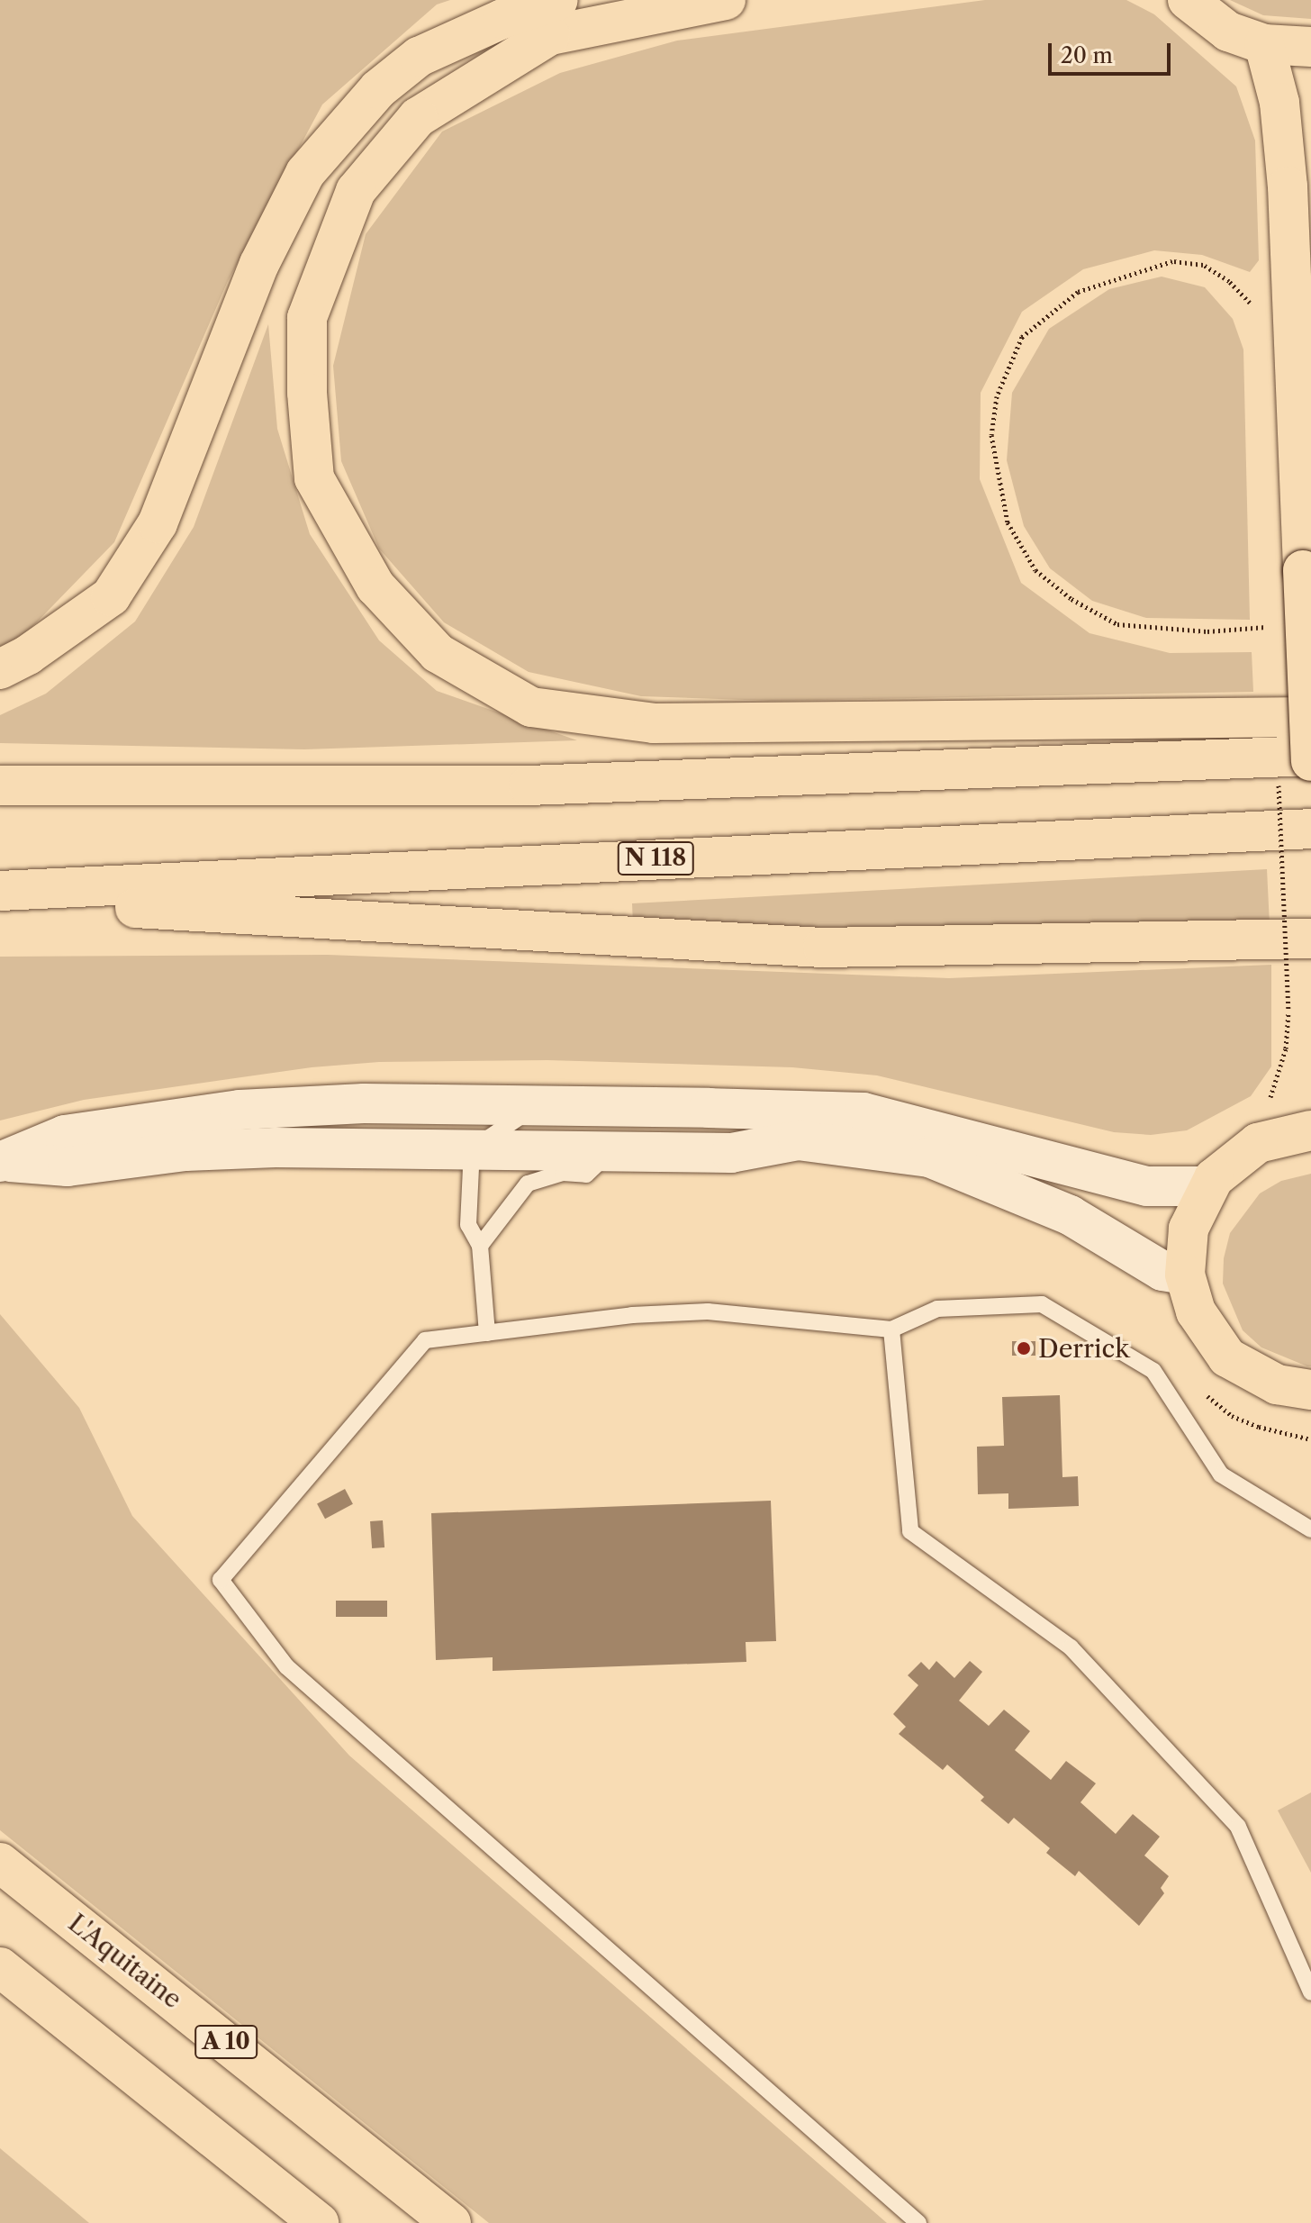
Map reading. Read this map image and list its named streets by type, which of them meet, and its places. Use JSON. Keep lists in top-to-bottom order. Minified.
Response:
{"streets":{"main road":["N 118","L'Aquitaine","A 10"]},"places":["Derrick"],"scale_bar":"20 m"}
